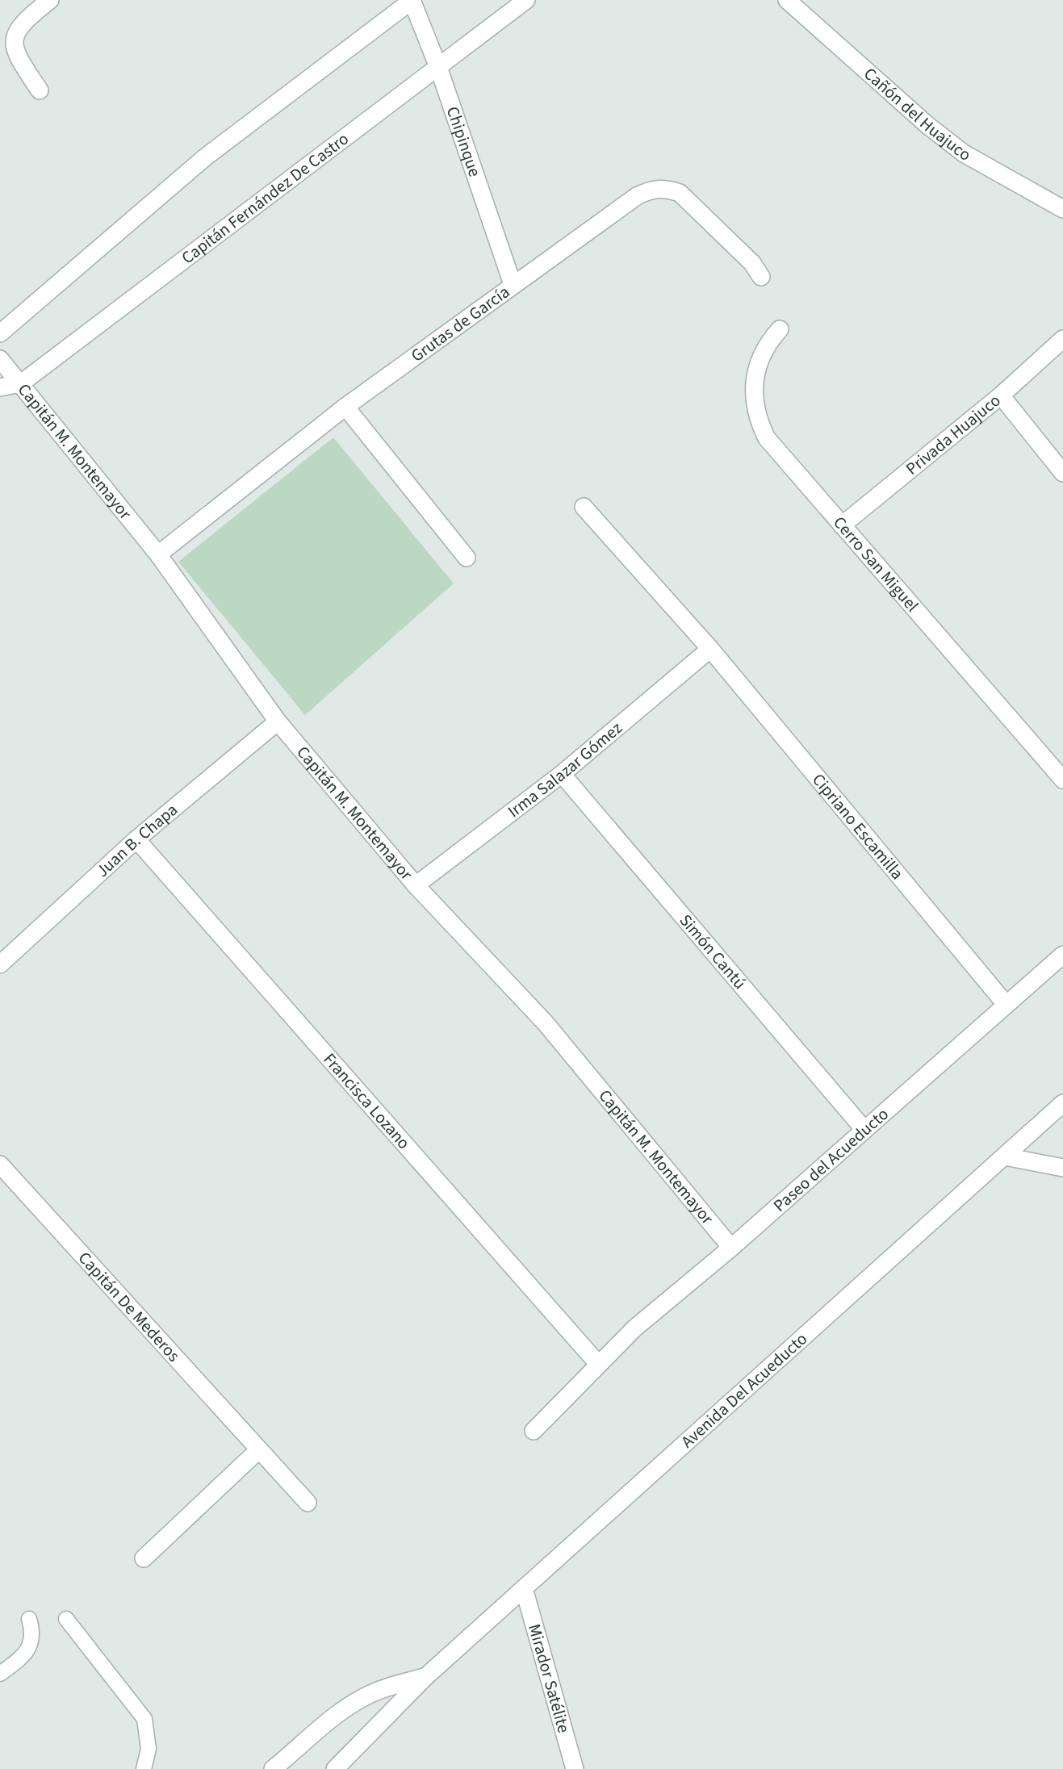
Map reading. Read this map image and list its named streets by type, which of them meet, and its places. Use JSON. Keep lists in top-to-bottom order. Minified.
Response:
{"streets":{"street":["Cañón del Huajuco","Chipinque","Capitán Fernández De Castro","Grutas de García","Privada Huajuco","Capitán M. Montemayor","Cerro San Miguel","Irma Salazar Gómez","Cipriano Escamilla","Juan B. Chapa","Simón Cantú","Francisca Lozano","Paseo del Acueducto","Capitán De Mederos","Avenida Del Acueducto","Mirador Satélite"]},"crossings":[["Chipinque","Capitán Fernández De Castro"],["Chipinque","Grutas de García"],["Capitán Fernández De Castro","Capitán M. Montemayor"],["Grutas de García","Capitán M. Montemayor"],["Privada Huajuco","Cerro San Miguel"],["Capitán M. Montemayor","Irma Salazar Gómez"],["Capitán M. Montemayor","Juan B. Chapa"],["Capitán M. Montemayor","Paseo del Acueducto"],["Irma Salazar Gómez","Cipriano Escamilla"],["Irma Salazar Gómez","Simón Cantú"],["Cipriano Escamilla","Paseo del Acueducto"],["Juan B. Chapa","Francisca Lozano"],["Simón Cantú","Paseo del Acueducto"],["Francisca Lozano","Paseo del Acueducto"],["Avenida Del Acueducto","Mirador Satélite"]]}
